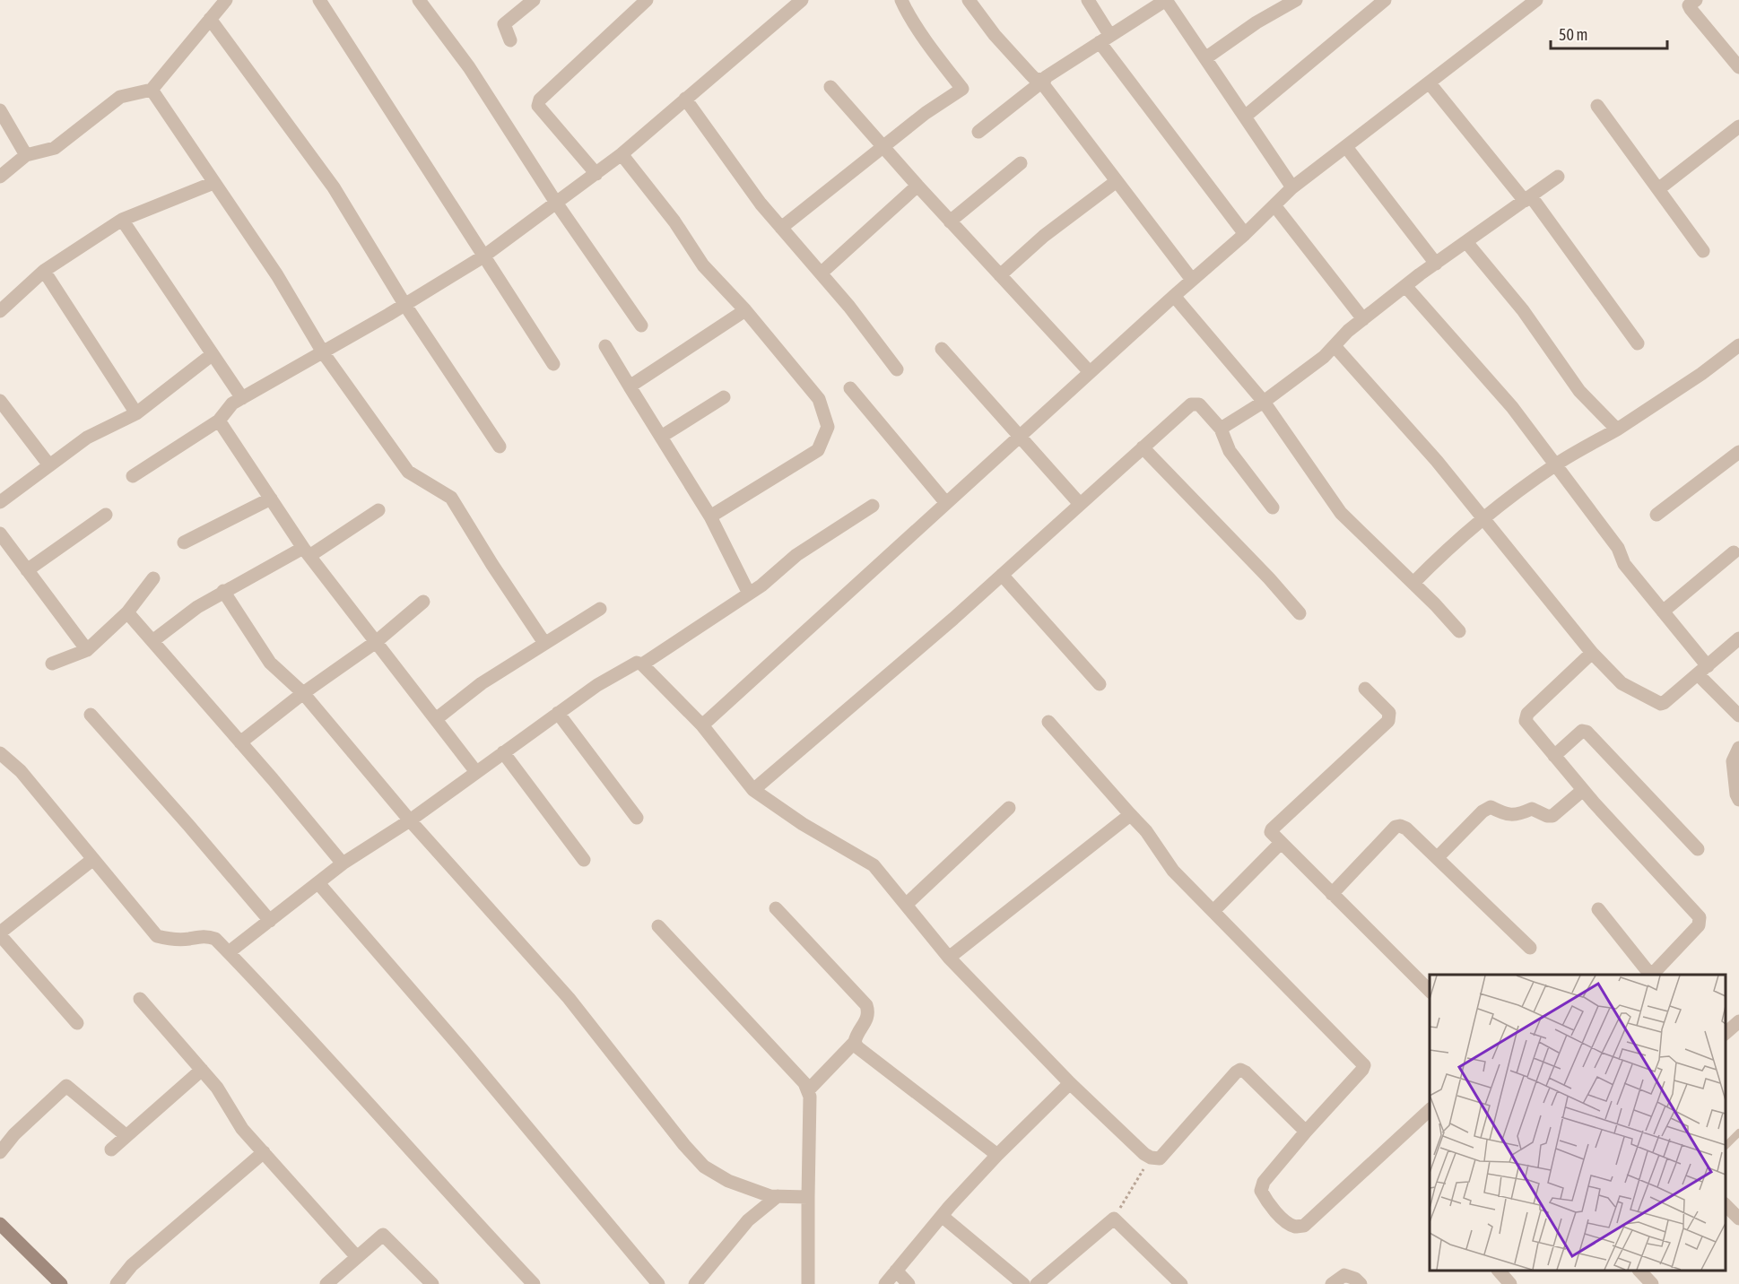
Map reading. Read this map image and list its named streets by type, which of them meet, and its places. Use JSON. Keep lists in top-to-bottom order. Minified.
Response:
{"scale_bar":"50 m"}
